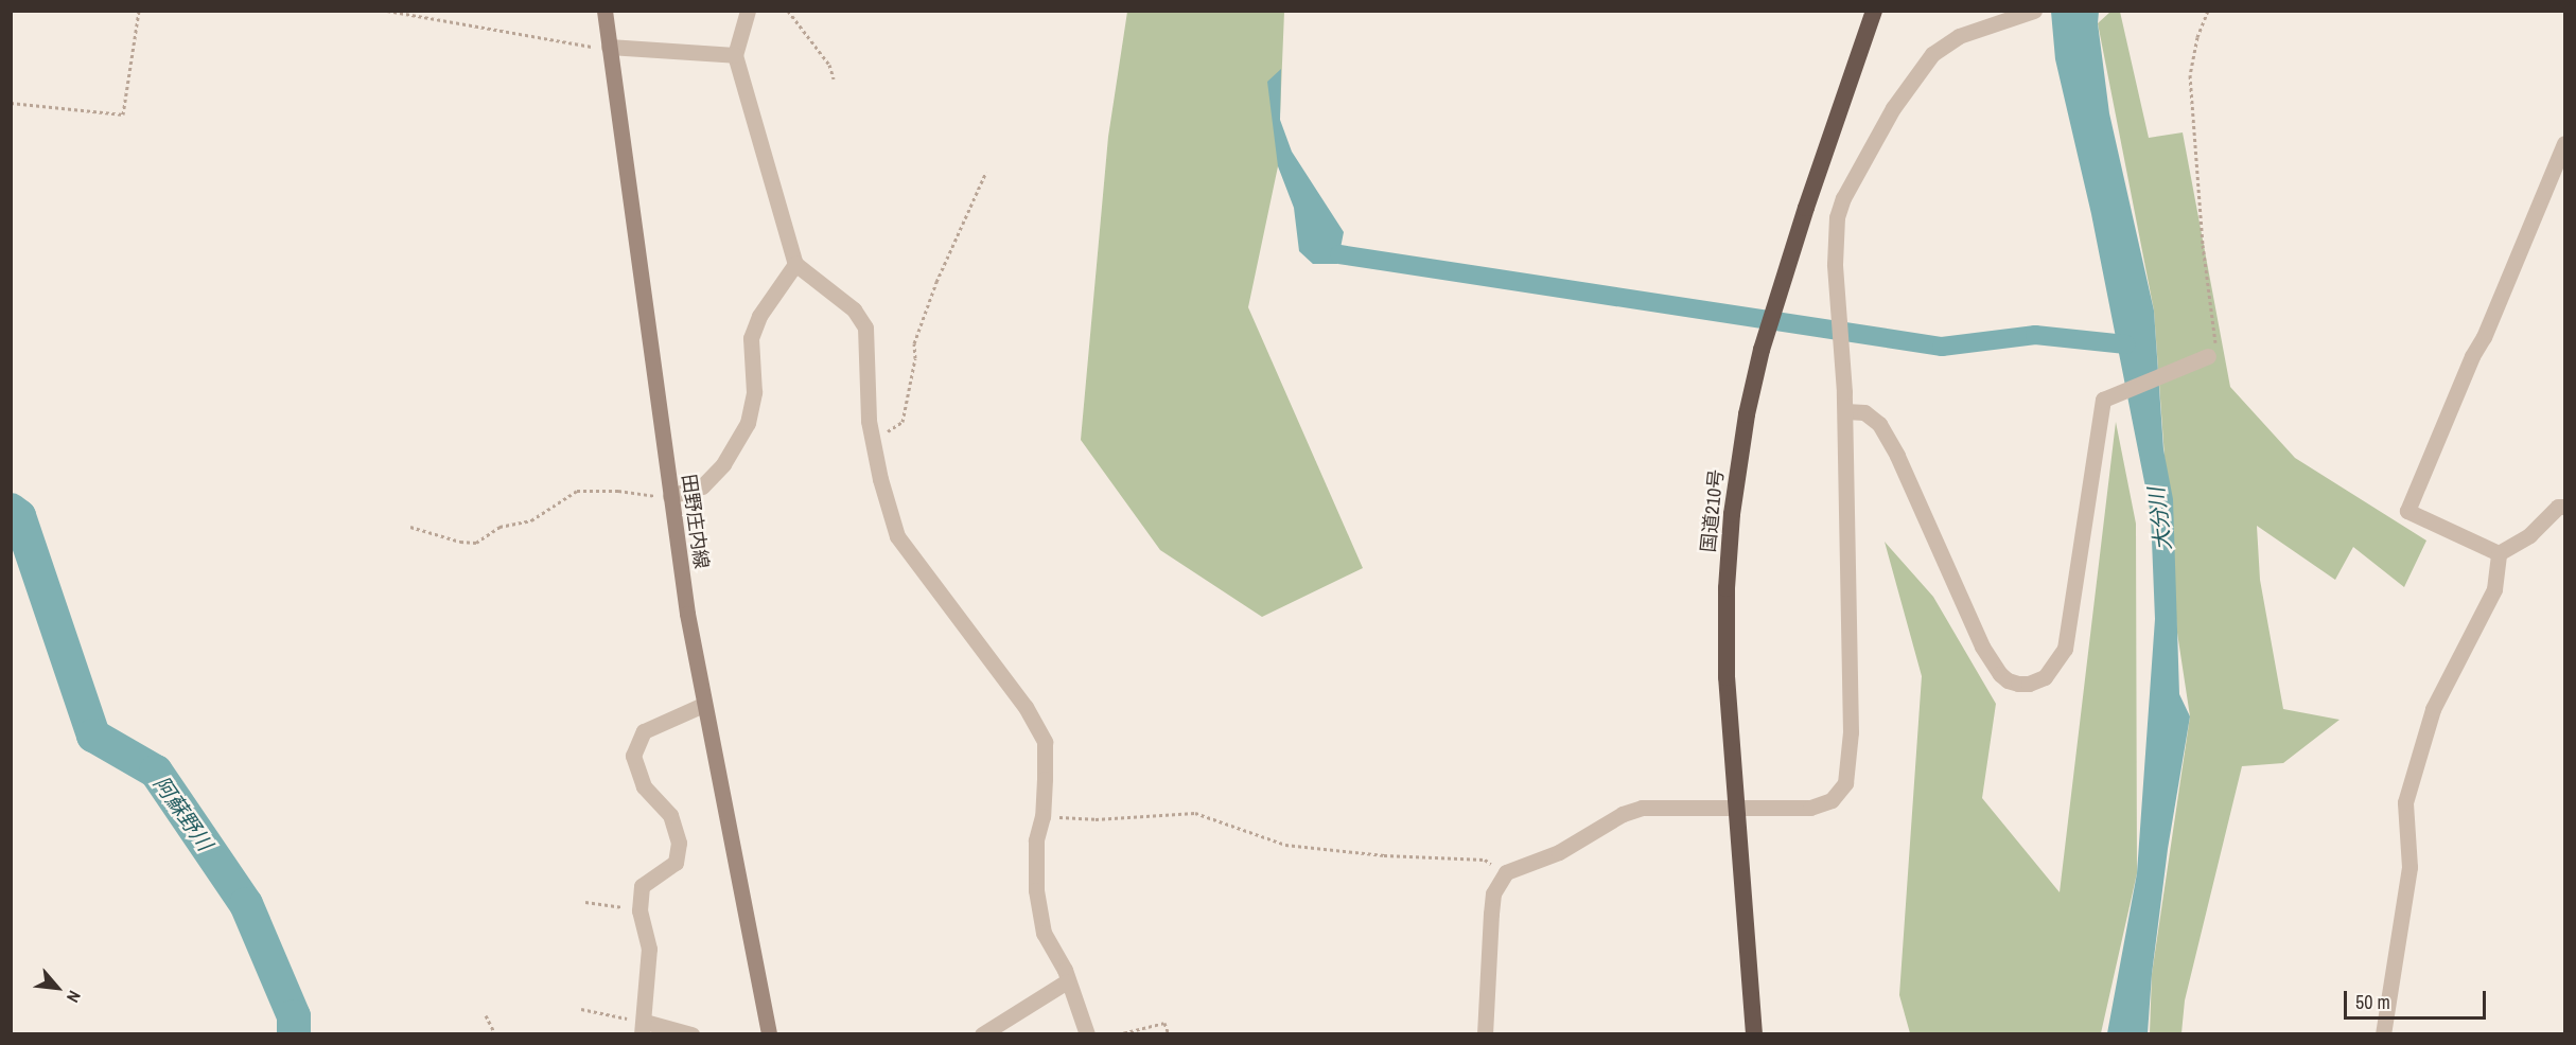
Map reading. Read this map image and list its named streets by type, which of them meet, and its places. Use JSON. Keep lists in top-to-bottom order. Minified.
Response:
{"streets":{"highway":["国道210号"],"main road":["田野庄内線"]},"water":["大分川","阿蘇野川"],"scale_bar":"50 m","north":"bottom right"}
